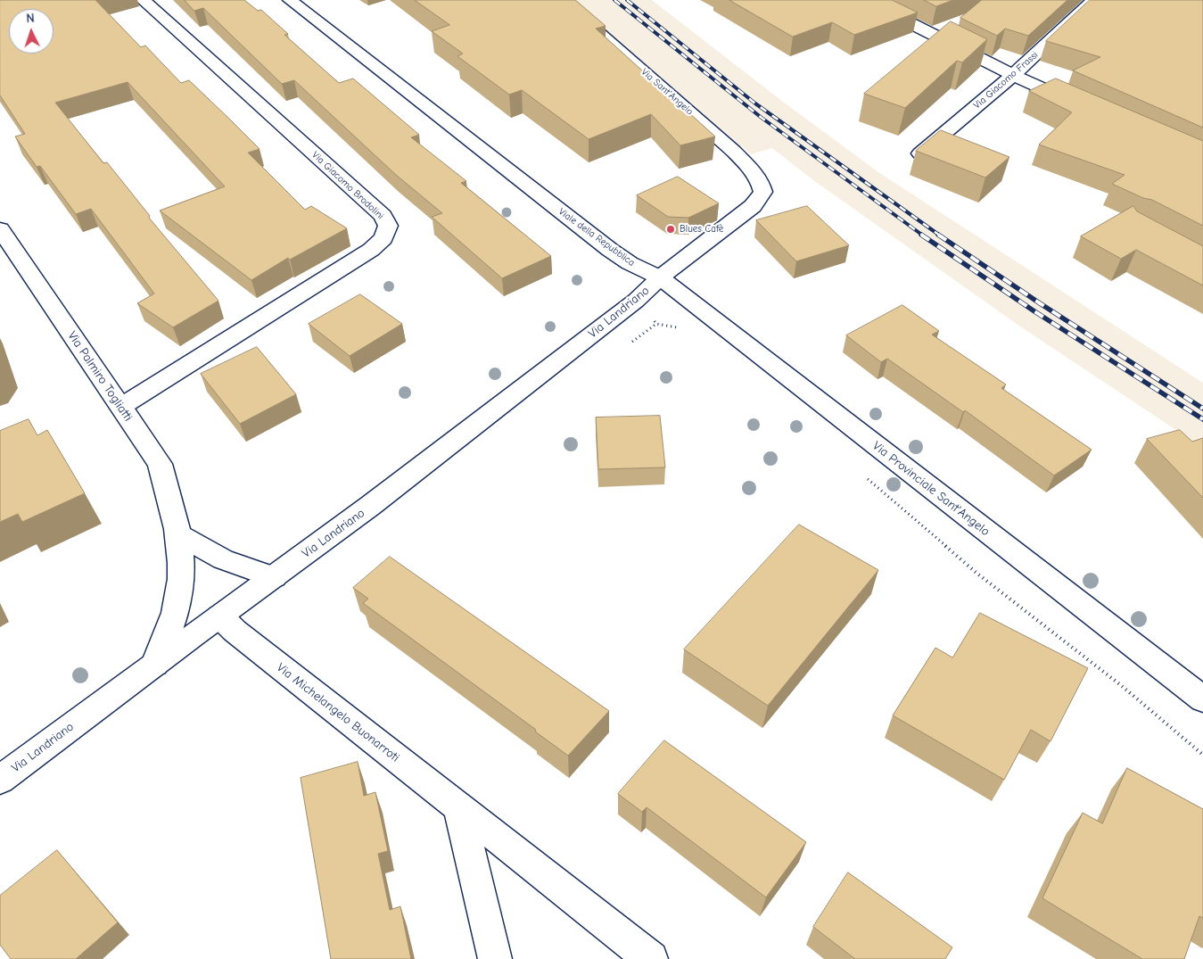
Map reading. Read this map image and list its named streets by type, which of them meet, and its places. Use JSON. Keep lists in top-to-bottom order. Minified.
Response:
{"streets":{"street":["Via Giacomo Frassi","Via Sant'Angelo","Via Giacomo Brodolini","Viale della Repubblica","Via Landriano","Via Palmiro Togliatti","Via Provinciale Sant'Angelo","Via Michelangelo Buonarroti"]},"crossings":[["Via Sant'Angelo","Via Landriano"],["Via Giacomo Brodolini","Via Palmiro Togliatti"],["Viale della Repubblica","Via Landriano"],["Viale della Repubblica","Via Provinciale Sant'Angelo"],["Via Landriano","Via Palmiro Togliatti"],["Via Landriano","Via Provinciale Sant'Angelo"],["Via Landriano","Via Michelangelo Buonarroti"]],"places":["Blues Cafè"],"north":"top"}
